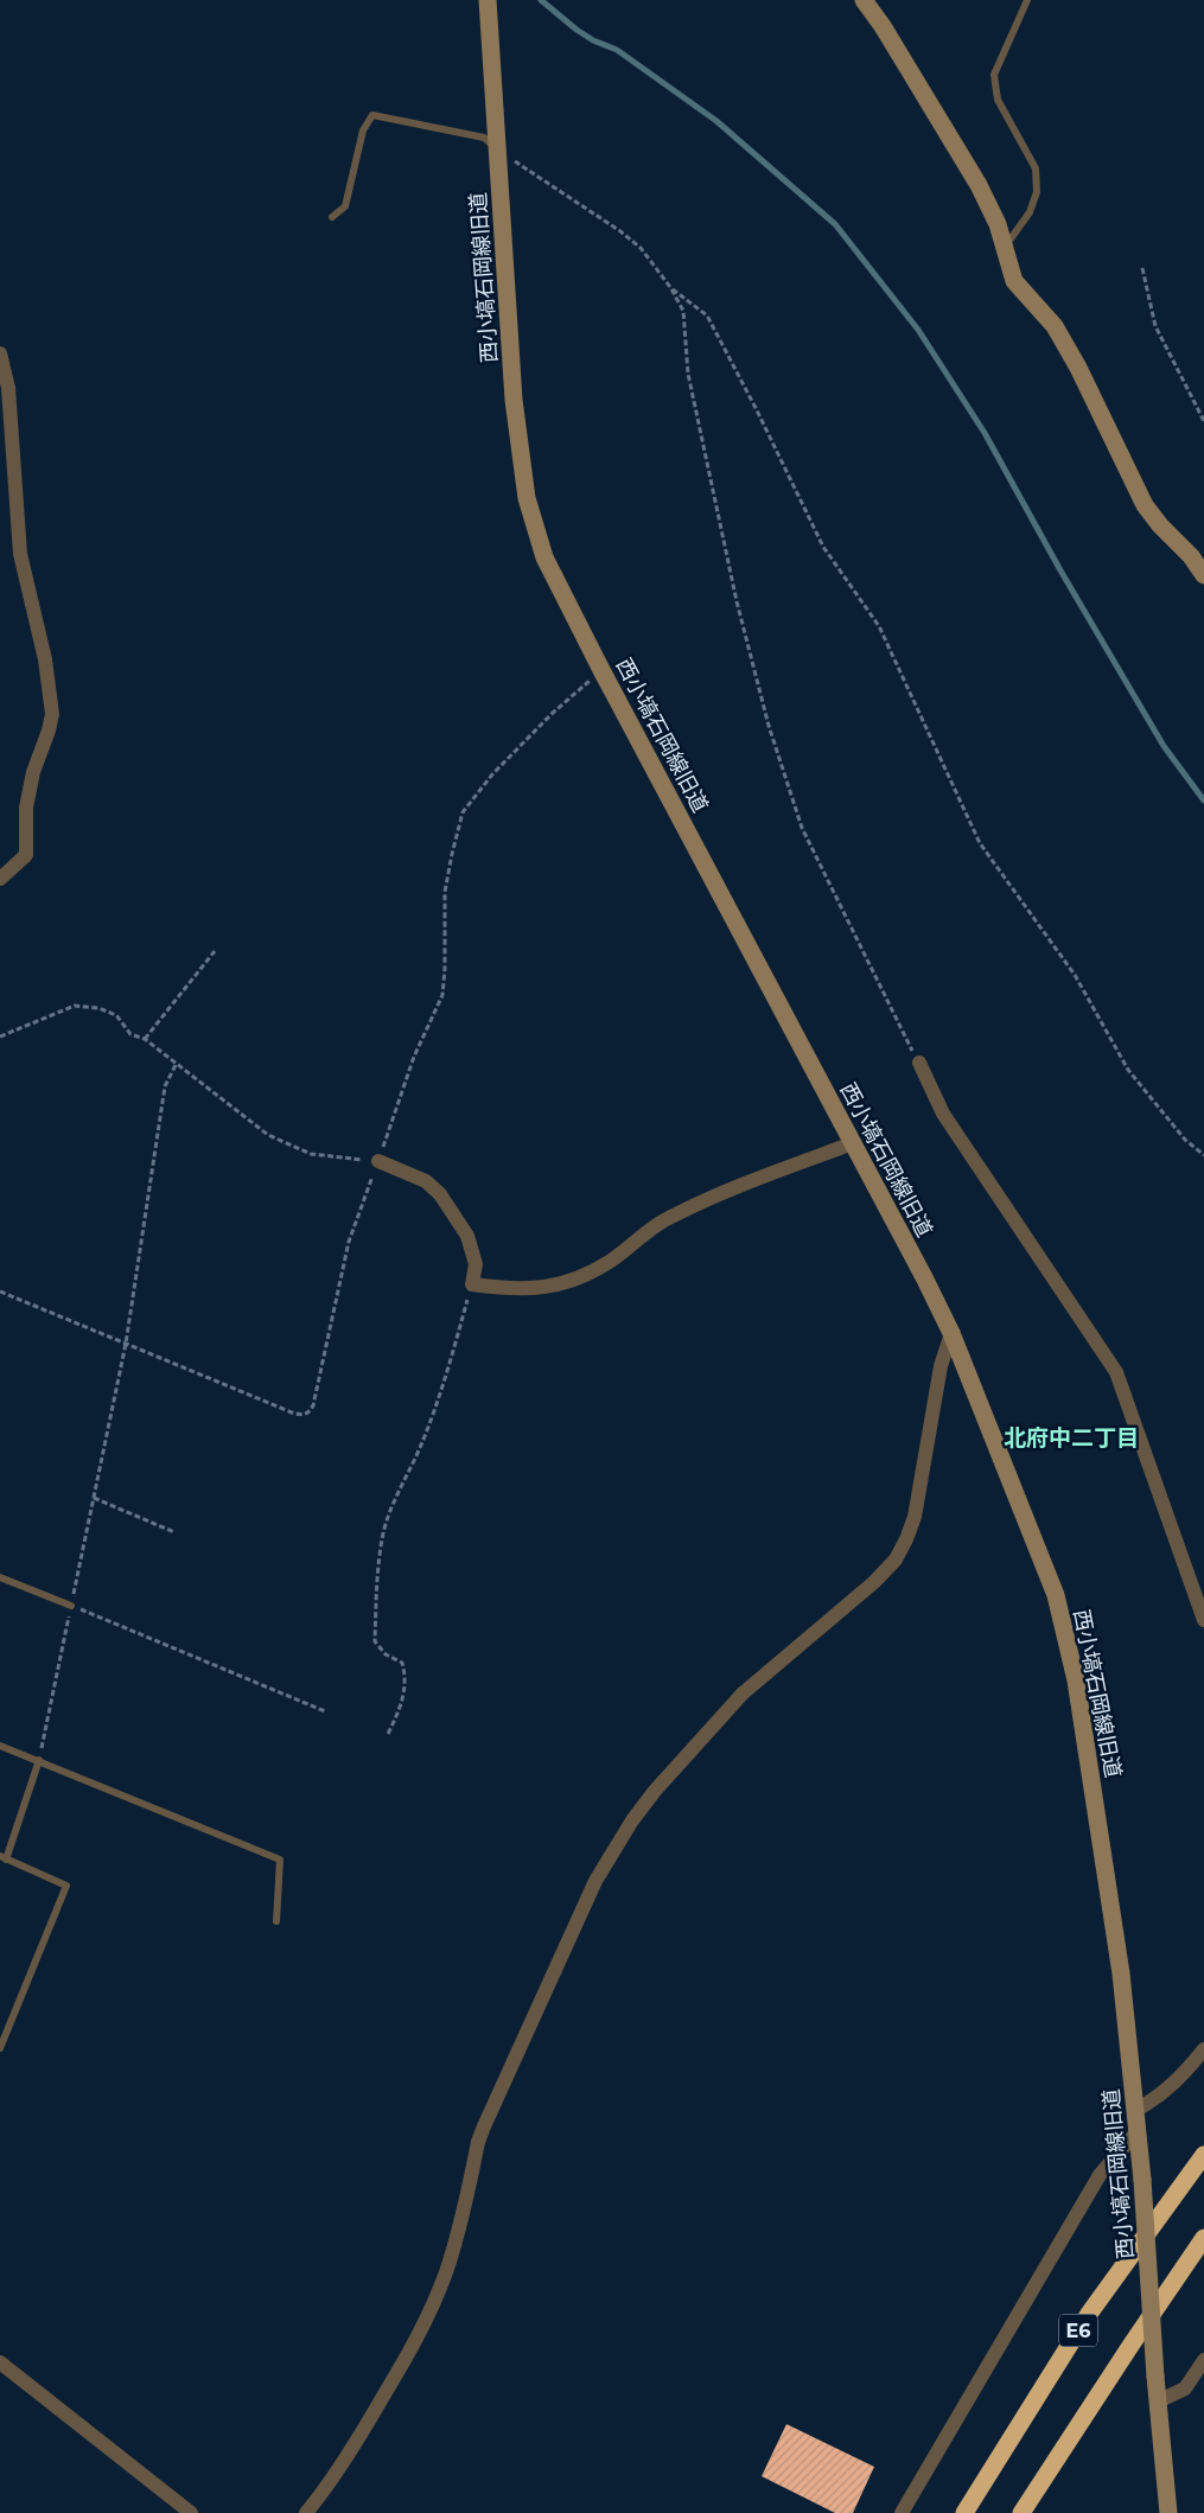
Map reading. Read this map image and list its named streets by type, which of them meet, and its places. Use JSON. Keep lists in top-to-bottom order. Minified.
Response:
{"streets":{"highway":["E6"],"street":["西小塙石岡線旧道"]},"districts":["北府中二丁目"]}
